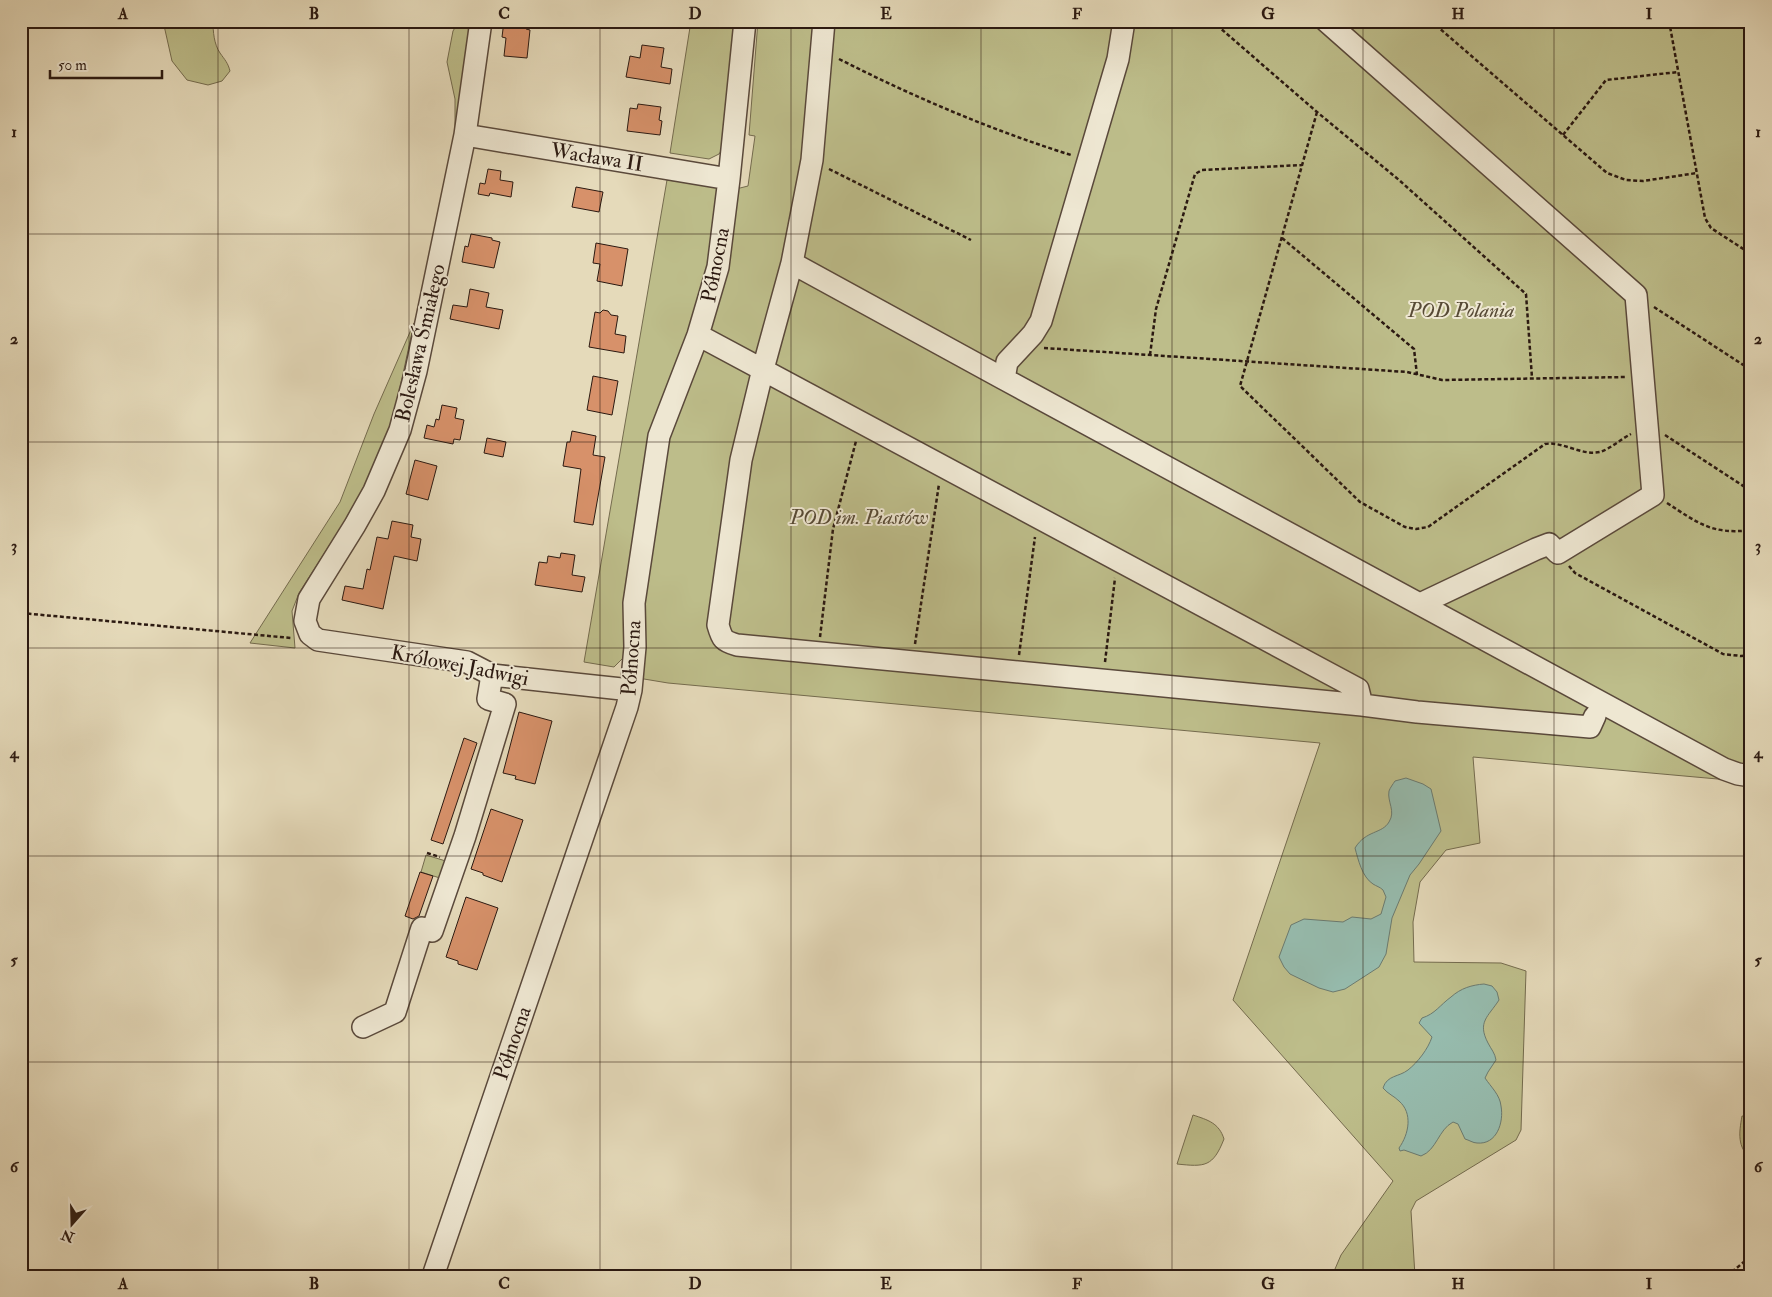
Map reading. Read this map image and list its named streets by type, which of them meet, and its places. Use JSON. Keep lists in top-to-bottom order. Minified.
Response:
{"streets":{"street":["Wacława II","Północna","Bolesława Śmiałego","Królowej Jadwigi"]},"crossings":[["Wacława II","Północna"],["Wacława II","Bolesława Śmiałego"],["Północna","Królowej Jadwigi"],["Bolesława Śmiałego","Królowej Jadwigi"]],"parks":["POD Polania","POD im. Piastów"],"scale_bar":"50 m","north":"bottom","grid":{"columns":["A","B","C","D","E","F","G","H","I"],"rows":["1","2","3","4","5","6"]}}
